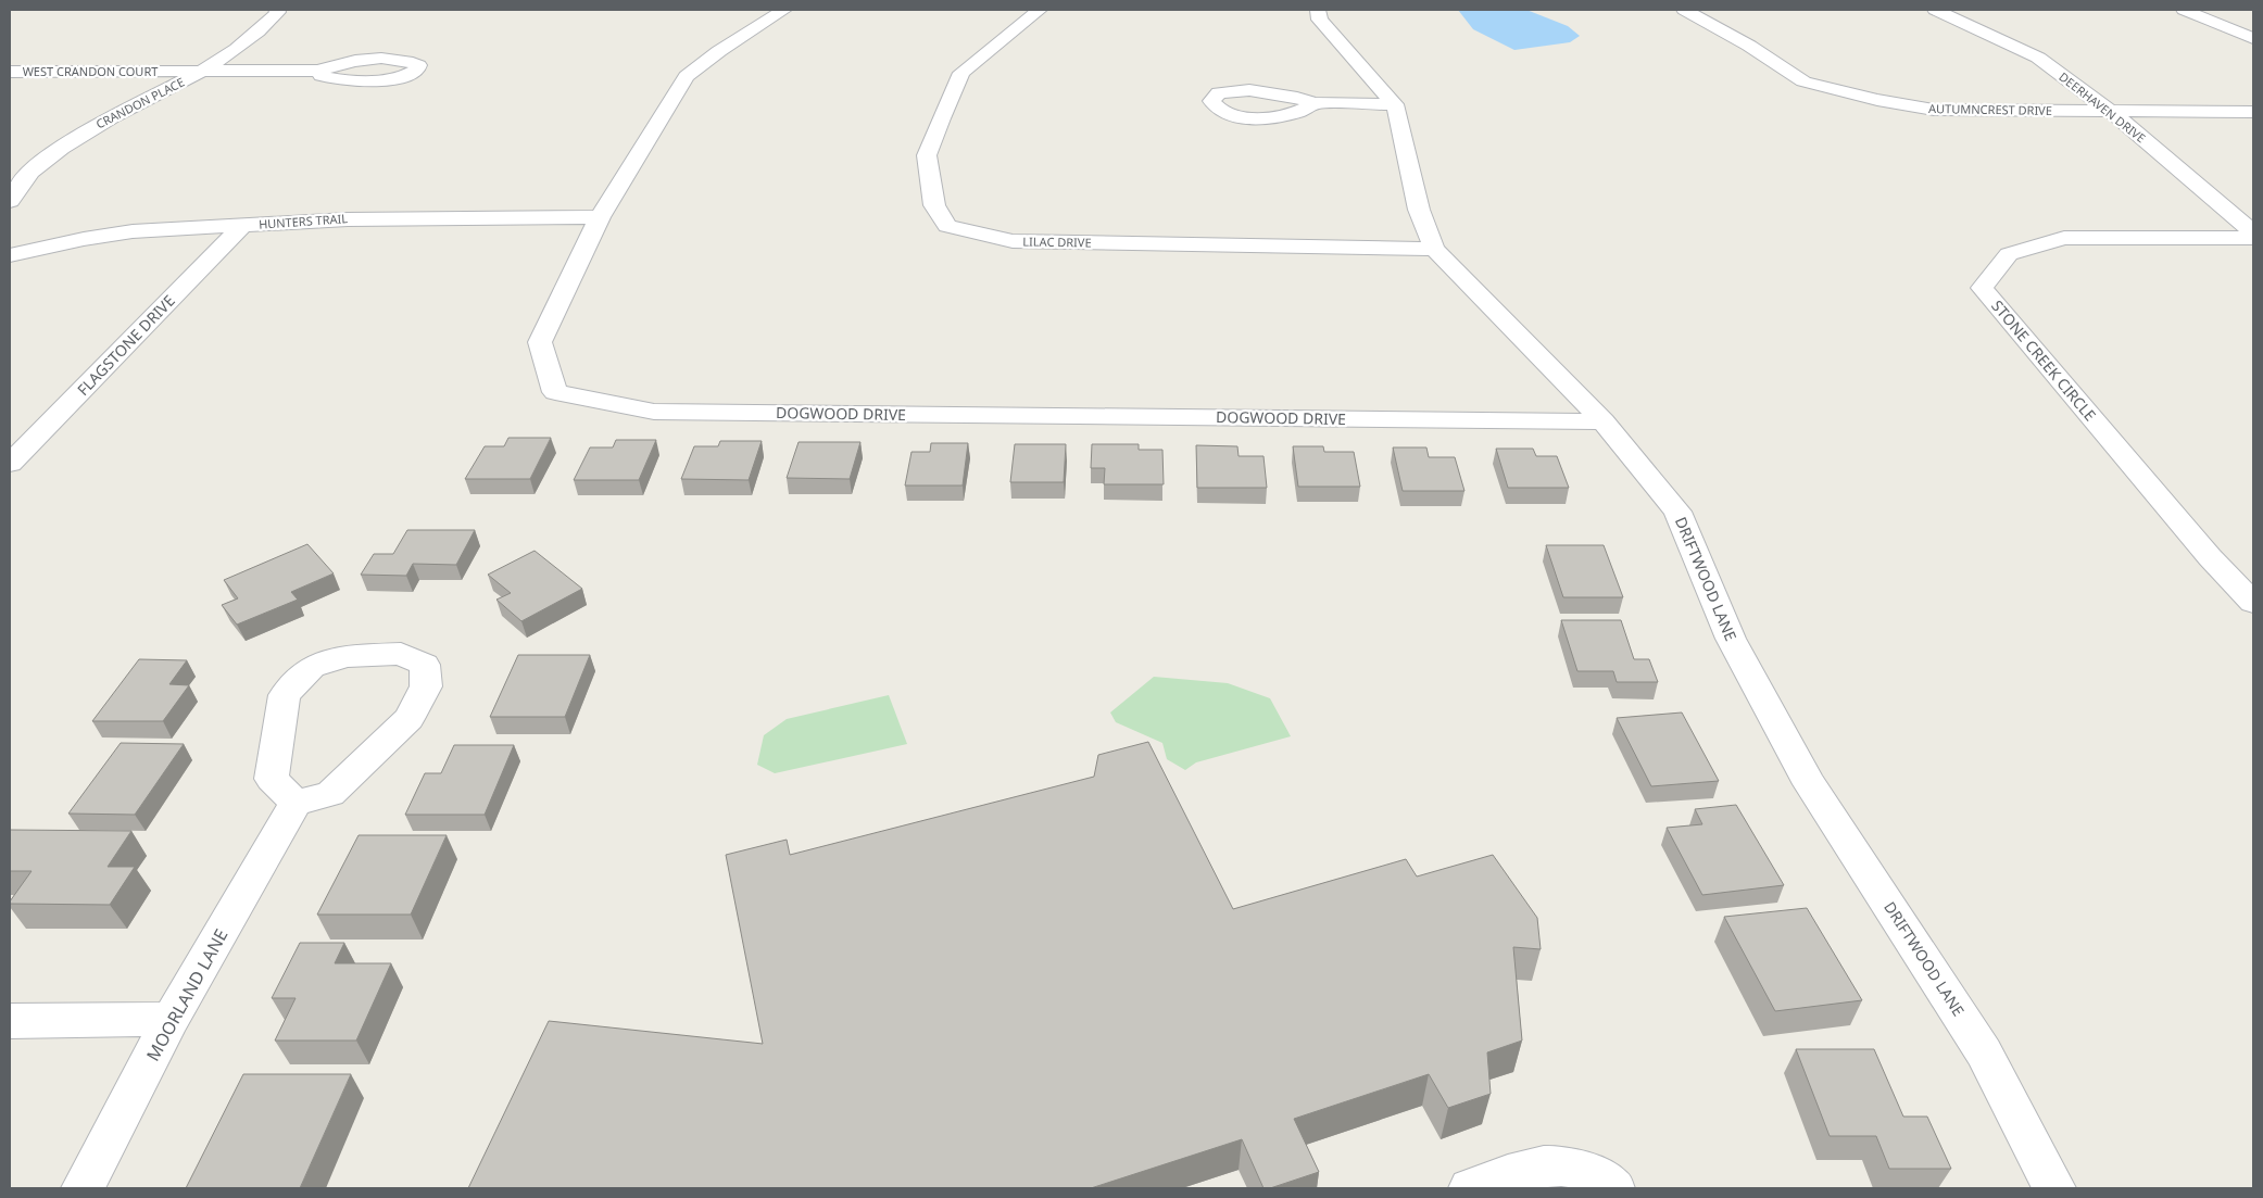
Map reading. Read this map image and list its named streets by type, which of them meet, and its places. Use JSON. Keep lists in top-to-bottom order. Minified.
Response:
{"streets":{"street":["WEST CRANDON COURT","CRANDON PLACE","DEERHAVEN DRIVE","AUTUMNCREST DRIVE","HUNTERS TRAIL","LILAC DRIVE","FLAGSTONE DRIVE","STONE CREEK CIRCLE","DOGWOOD DRIVE","DRIFTWOOD LANE","MOORLAND LANE"]},"crossings":[["WEST CRANDON COURT","CRANDON PLACE"],["DEERHAVEN DRIVE","AUTUMNCREST DRIVE"],["HUNTERS TRAIL","FLAGSTONE DRIVE"],["HUNTERS TRAIL","DOGWOOD DRIVE"],["LILAC DRIVE","DRIFTWOOD LANE"],["DOGWOOD DRIVE","DRIFTWOOD LANE"]]}
